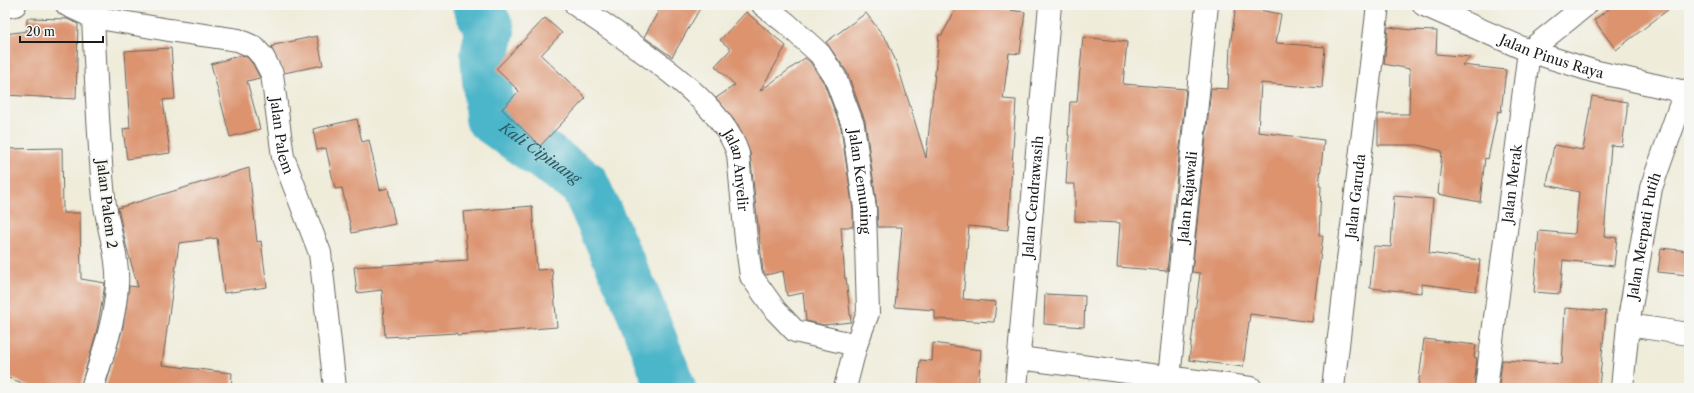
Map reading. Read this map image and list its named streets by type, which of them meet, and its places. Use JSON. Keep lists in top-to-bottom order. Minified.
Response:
{"streets":{"street":["Jalan Pinus Raya","Jalan Palem","Jalan Anyelir","Jalan Kemuning","Jalan Merak","Jalan Garuda","Jalan Cendrawasih","Jalan Rajawali","Jalan Palem 2","Jalan Merpati Putih"]},"crossings":[["Jalan Pinus Raya","Jalan Merak"],["Jalan Pinus Raya","Jalan Merpati Putih"],["Jalan Palem","Jalan Palem 2"],["Jalan Anyelir","Jalan Kemuning"]],"water":["Kali Cipinang"],"scale_bar":"20 m"}
